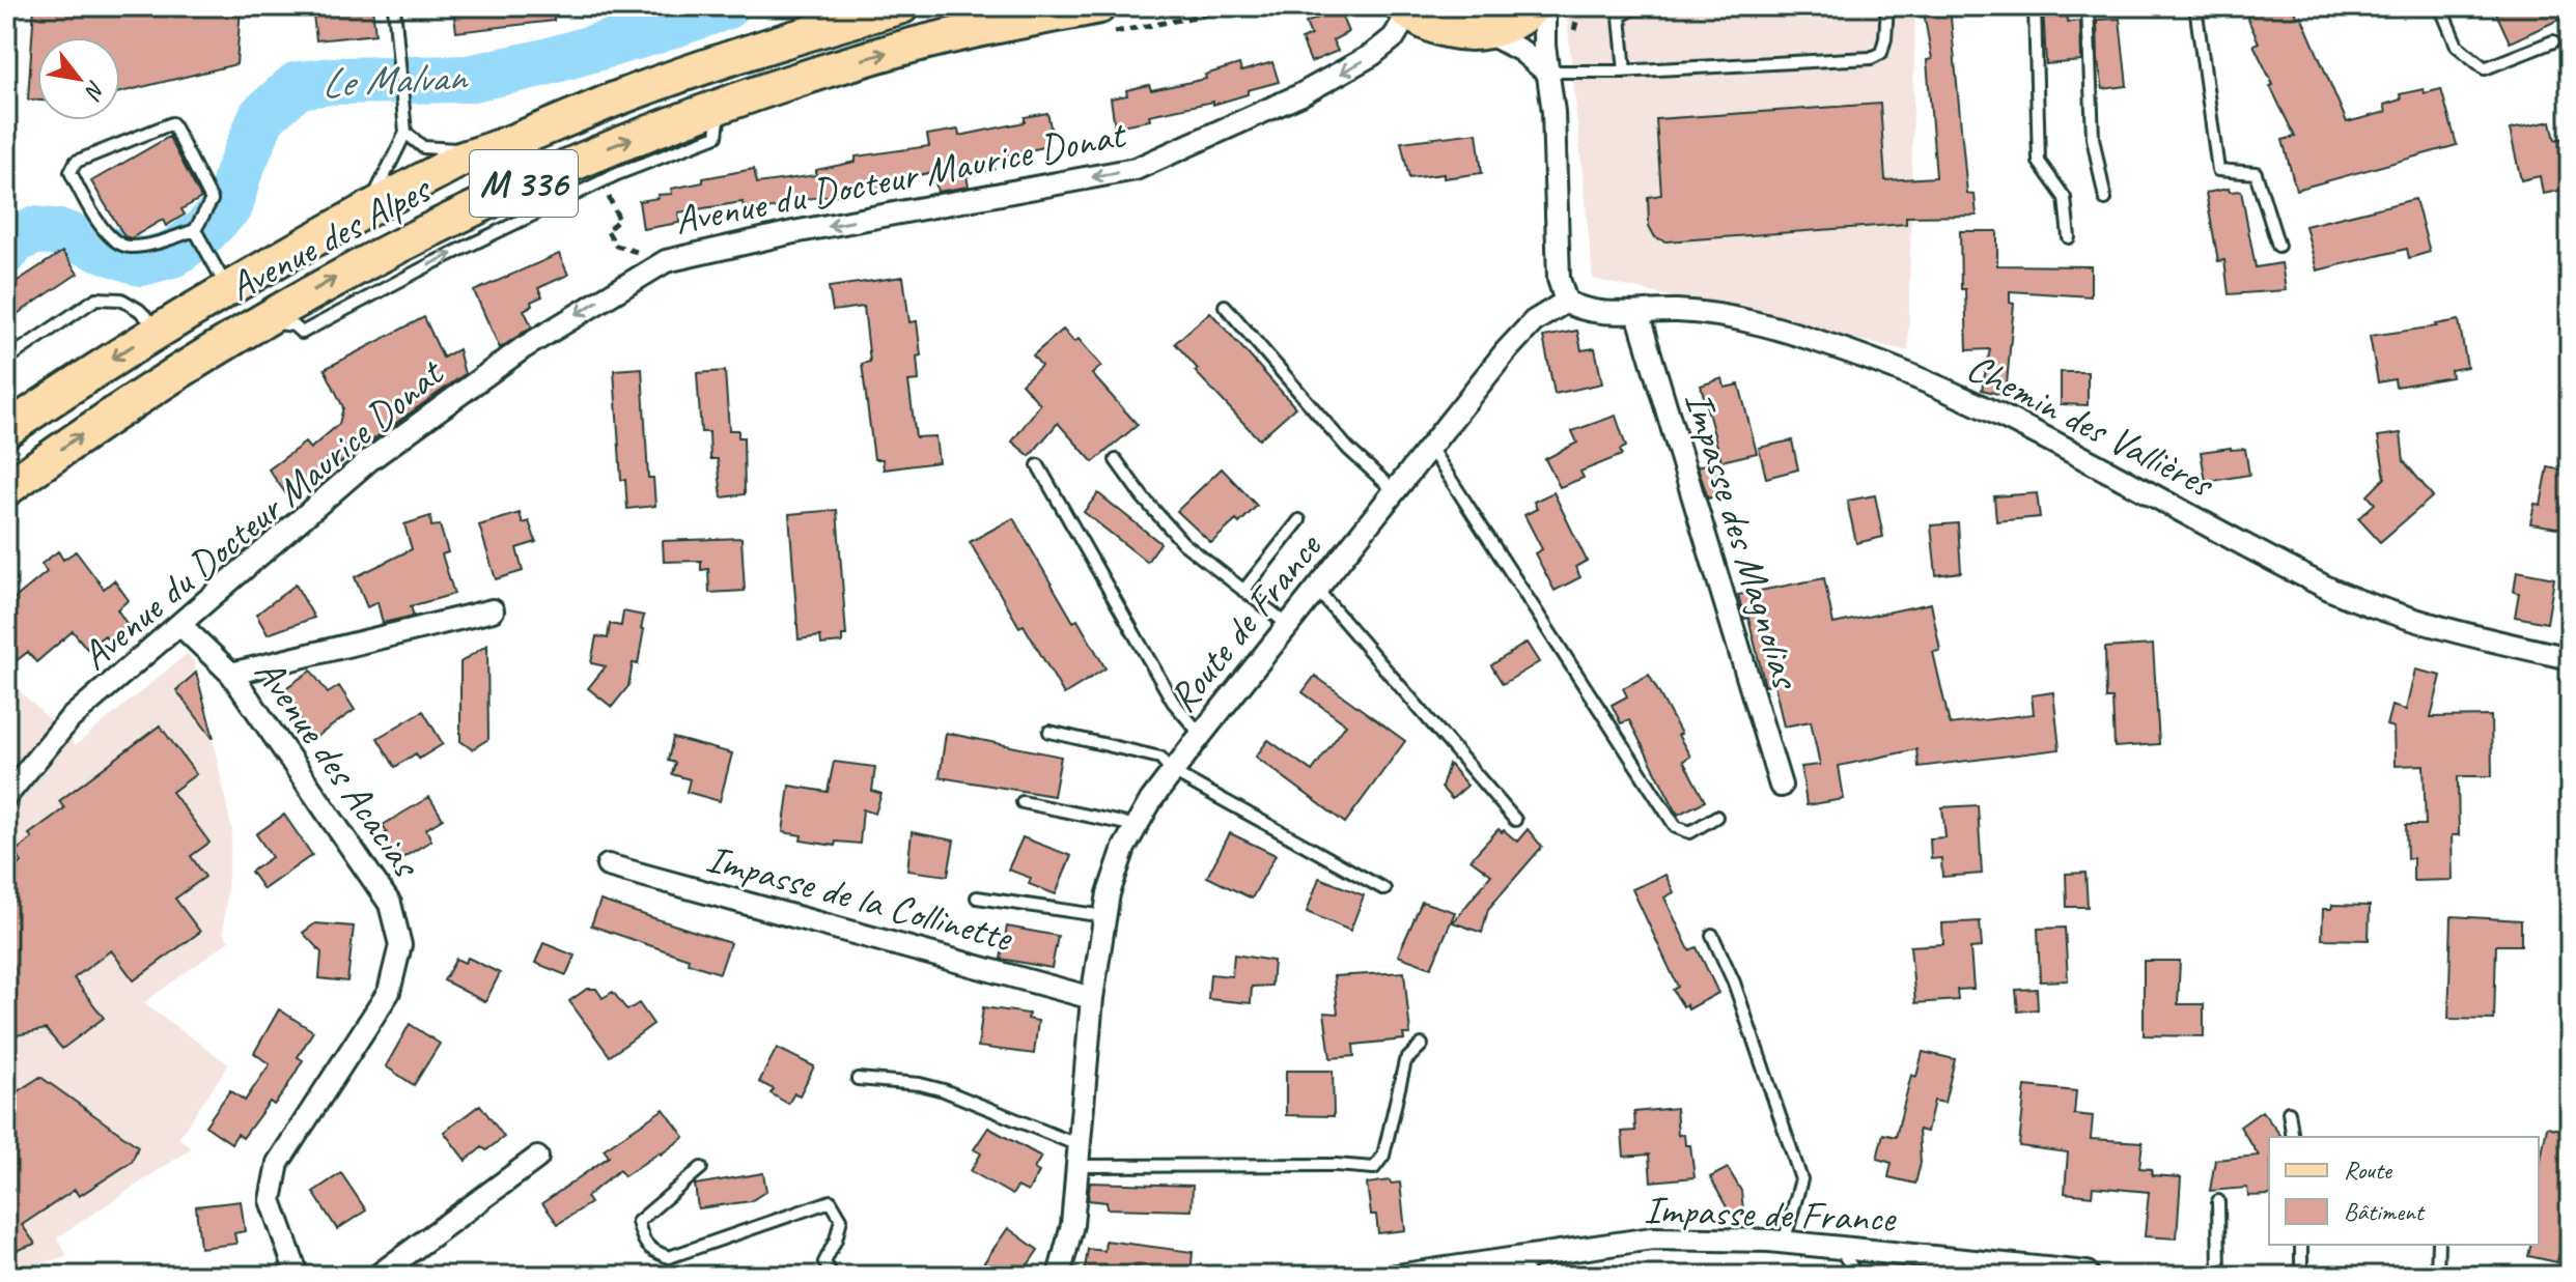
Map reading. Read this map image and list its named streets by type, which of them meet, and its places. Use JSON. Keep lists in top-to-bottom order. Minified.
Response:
{"streets":{"main road":["M 336","Avenue des Alpes"],"street":["Avenue du Docteur Maurice Donat","Chemin des Vallières","Impasse des Magnolias","Route de France","Avenue des Acacias","Impasse de la Collinette","Impasse de France"]},"crossings":[["Avenue du Docteur Maurice Donat","Avenue des Acacias"],["Chemin des Vallières","Impasse des Magnolias"],["Chemin des Vallières","Route de France"],["Route de France","Impasse de la Collinette"]],"one_way":["Avenue du Docteur Maurice Donat"],"water":["Le Malvan"],"legend":["Route","Bâtiment"],"north":"bottom right"}
